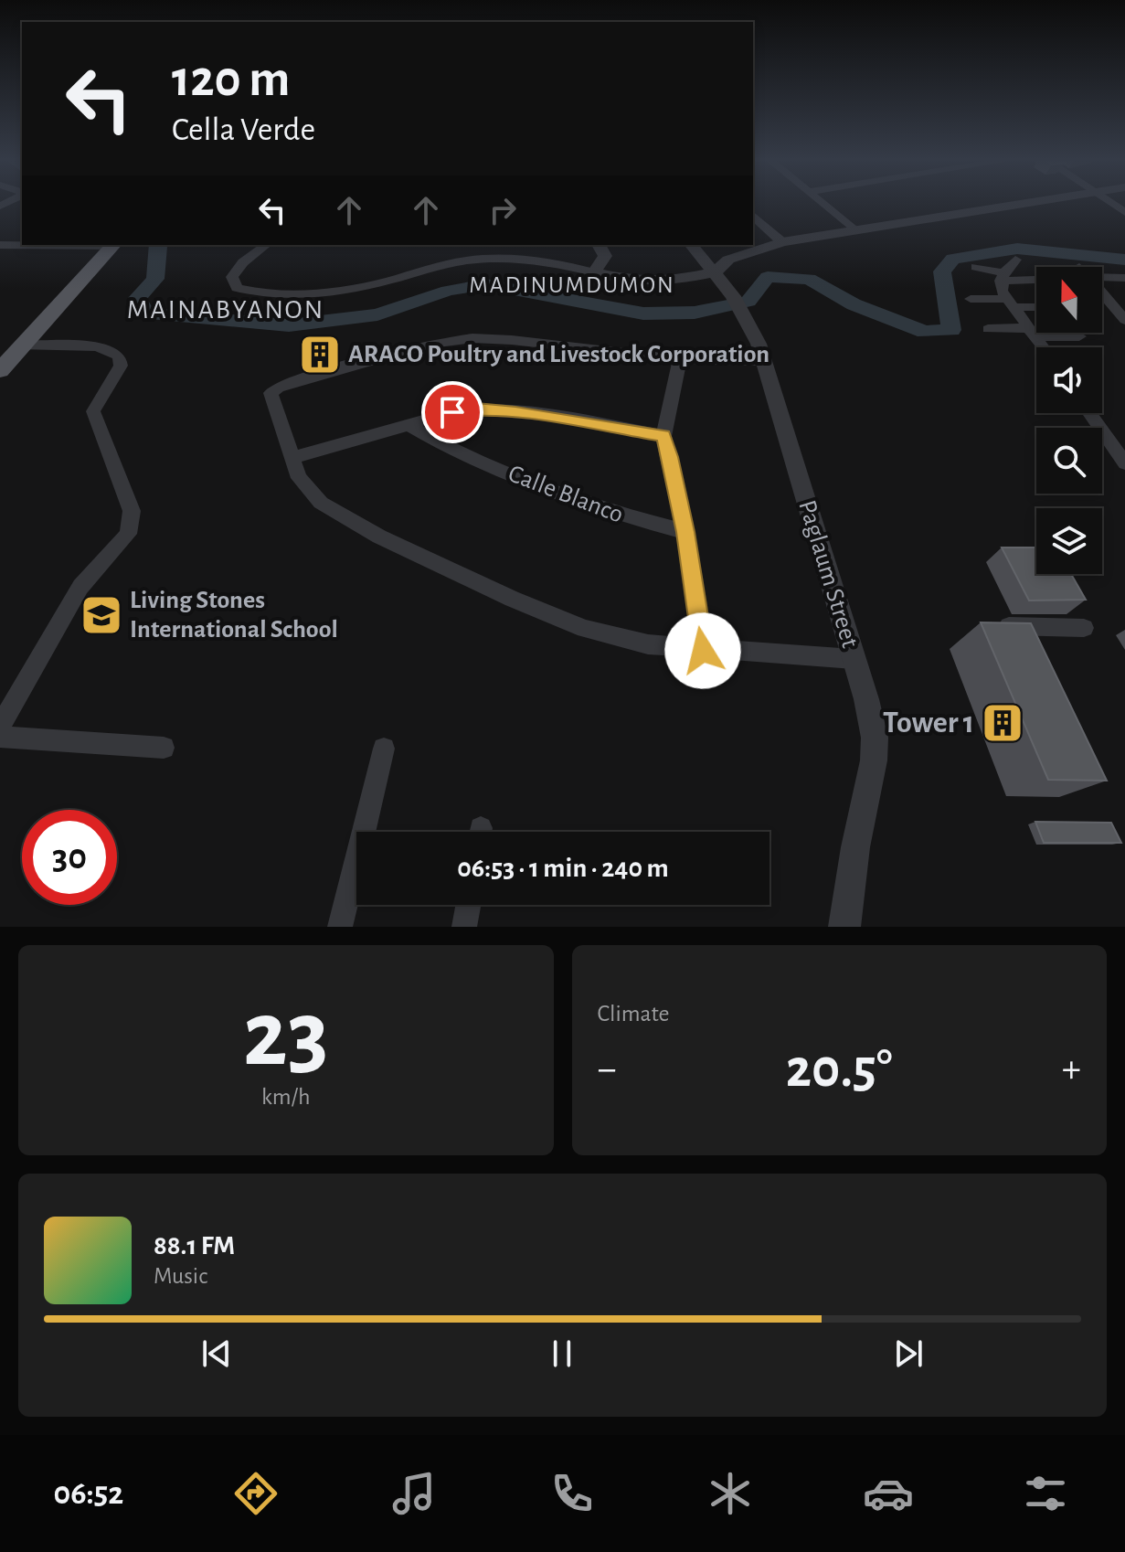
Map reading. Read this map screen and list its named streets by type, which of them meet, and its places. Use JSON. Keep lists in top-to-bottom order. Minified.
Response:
{"streets":{"street":["Calle Blanco","Paglaum Street"]},"districts":["MADINUMDUMON","MAINABYANON"],"places":{"building":["ARACO Poultry and Livestock Corporation","Tower 1"],"school or university":["Living Stones International School"]},"north":"top","page":{"turn":["120 m","Cella Verde"],"limit":"30","trip":"06:53 · 1 min · 240 m","tile":[["23","km/h"],"Climate"],"heat":["−","20.5°","+"],"song":["88.1 FM","Music"],"tabs":"06:52"}}
